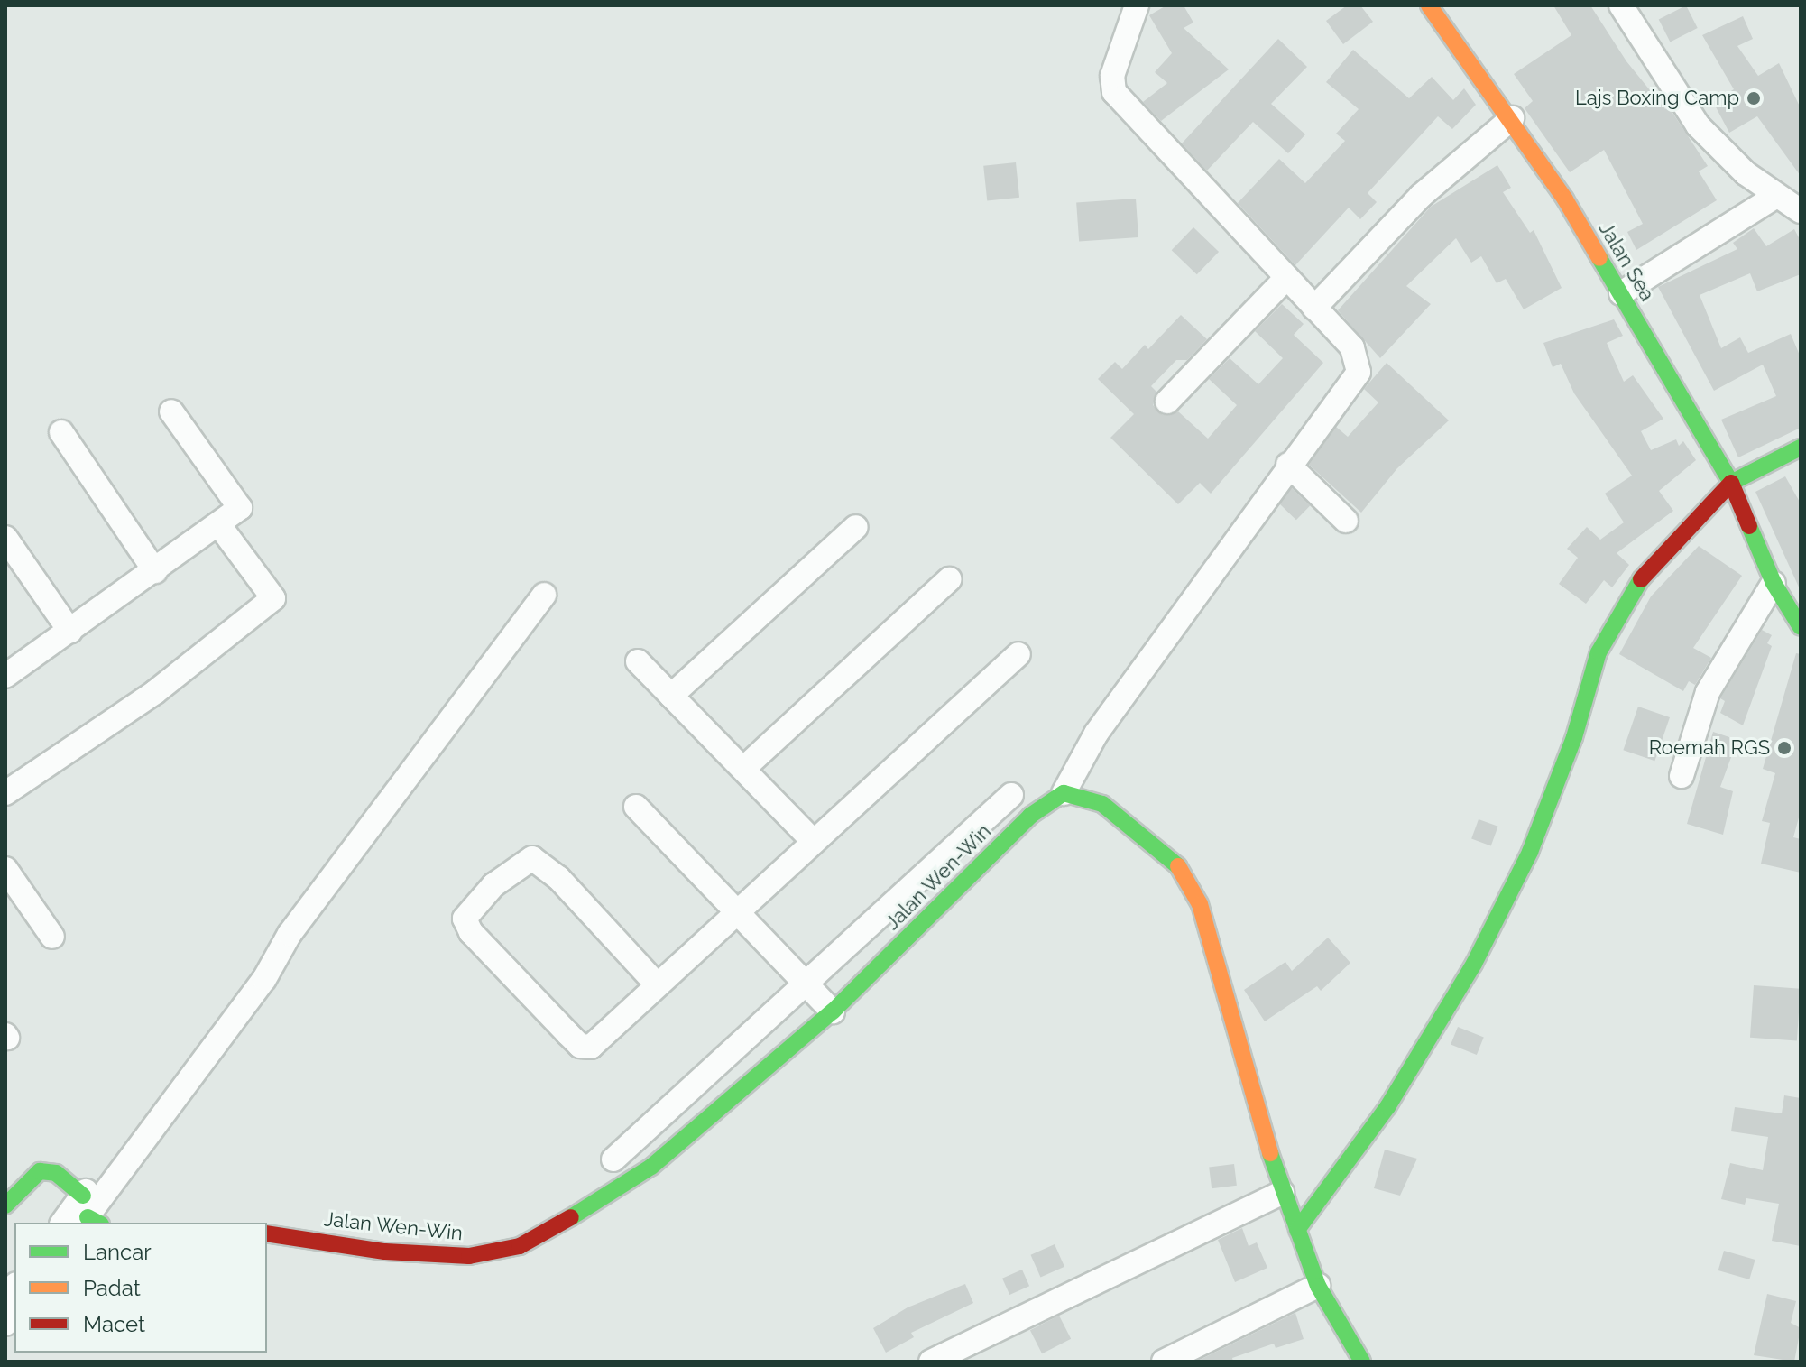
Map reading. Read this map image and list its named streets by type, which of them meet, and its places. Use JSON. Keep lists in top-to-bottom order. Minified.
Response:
{"streets":{"street":["Jalan Sea","Jalan Wen-Win"]},"places":["Lajs Boxing Camp","Roemah RGS"],"legend":["Lancar","Padat","Macet"]}
